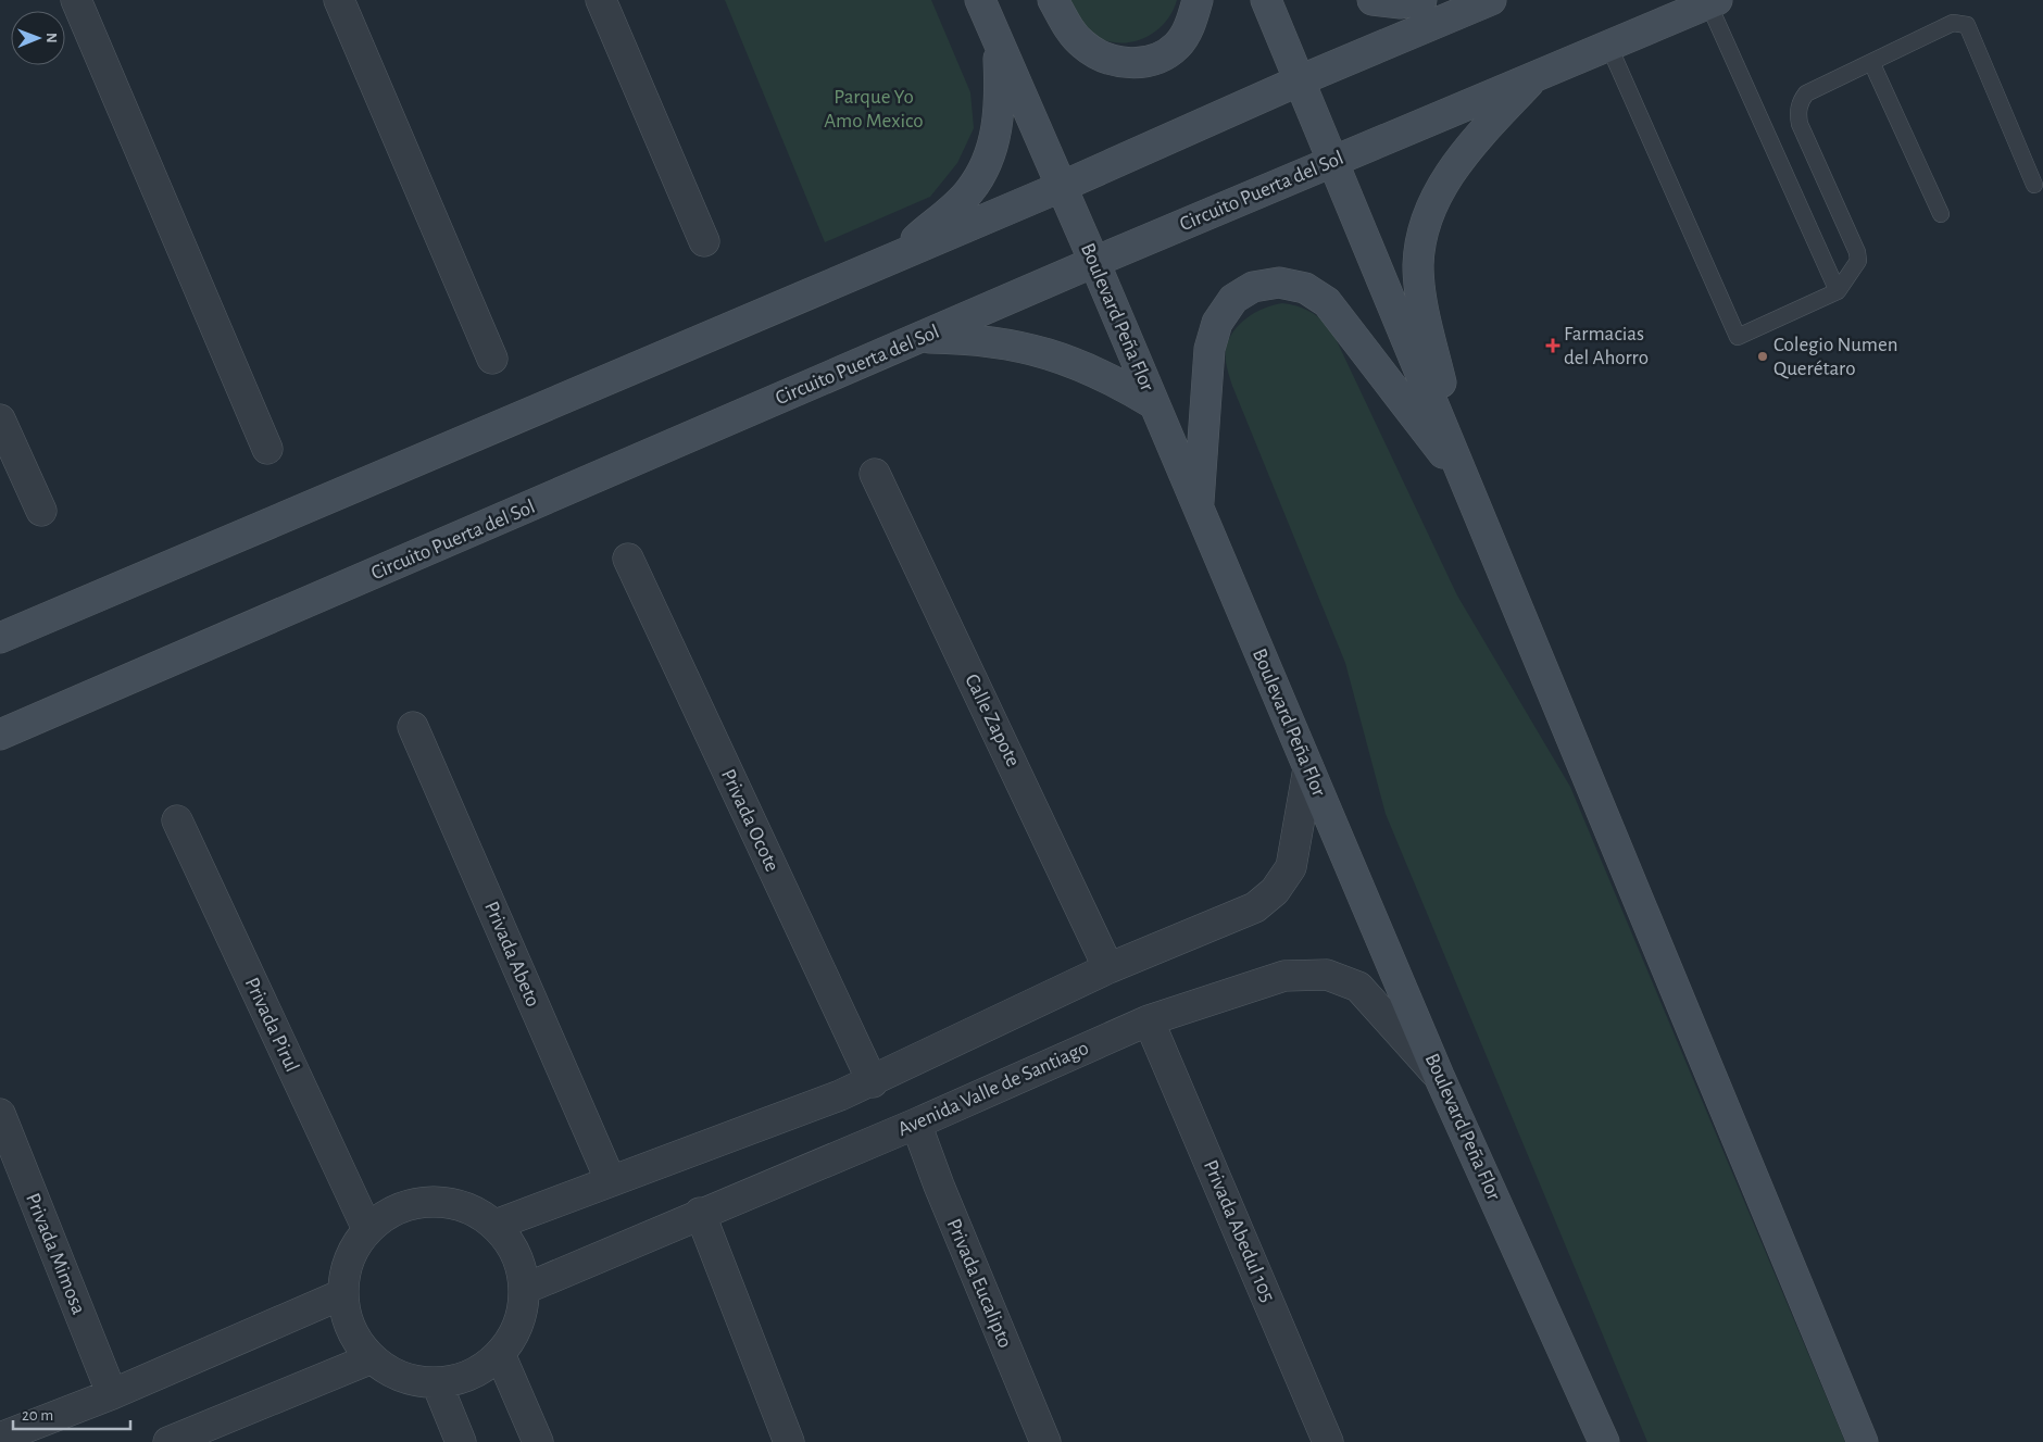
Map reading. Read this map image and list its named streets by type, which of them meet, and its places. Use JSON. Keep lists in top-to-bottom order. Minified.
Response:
{"streets":{"main road":["Circuito Puerta del Sol","Boulevard Peña Flor"],"street":["Calle Zapote","Privada Ocote","Privada Abeto","Privada Pirul","Avenida Valle de Santiago","Privada Abedul 105","Privada Mimosa","Privada Eucalipto"]},"crossings":[["Circuito Puerta del Sol","Boulevard Peña Flor"],["Boulevard Peña Flor","Avenida Valle de Santiago"],["Privada Pirul","Avenida Valle de Santiago"],["Avenida Valle de Santiago","Privada Abedul 105"],["Avenida Valle de Santiago","Privada Eucalipto"]],"parks":["Parque Yo Amo Mexico"],"places":{"health":["Farmacias del Ahorro"],"other":["Colegio Numen Querétaro"]},"scale_bar":"20 m","north":"right"}
